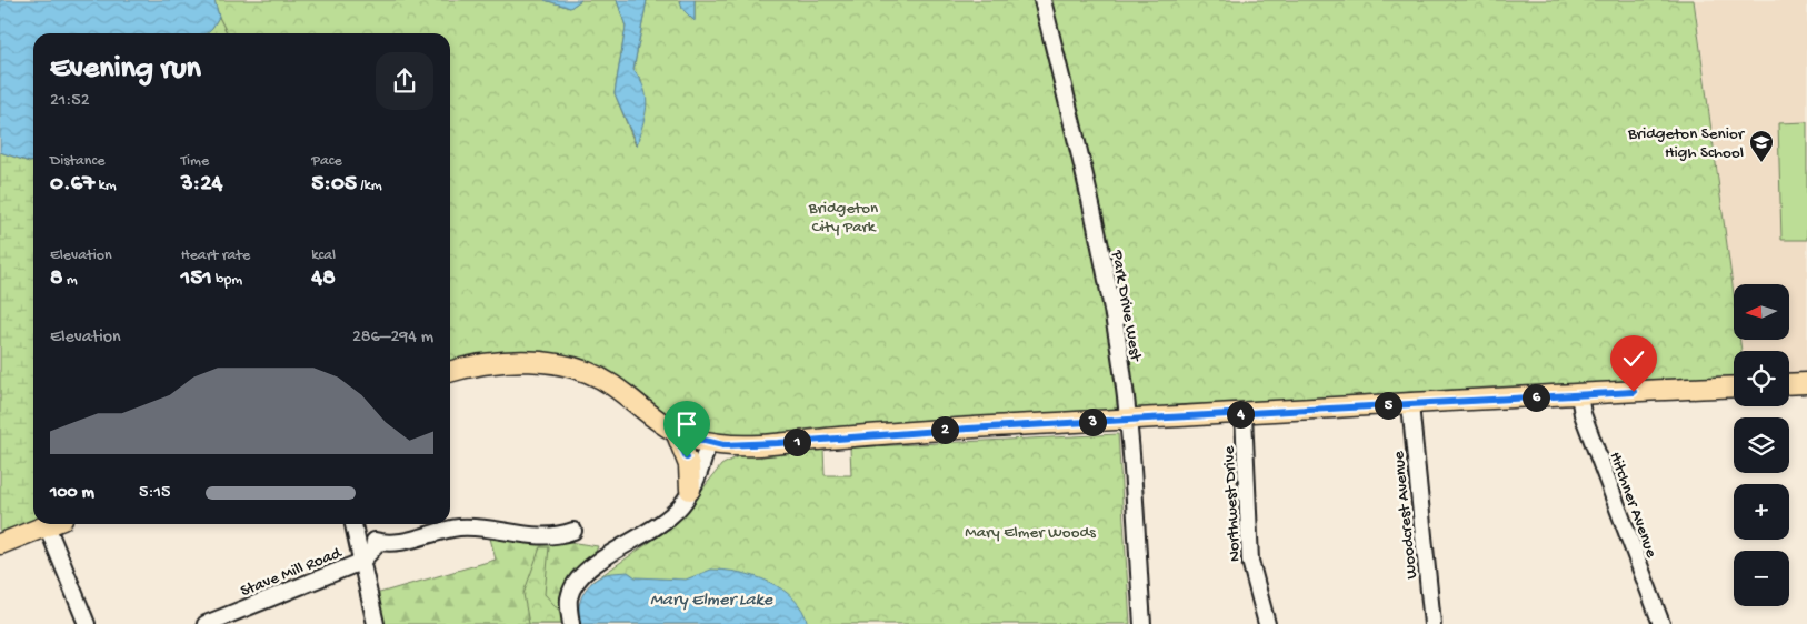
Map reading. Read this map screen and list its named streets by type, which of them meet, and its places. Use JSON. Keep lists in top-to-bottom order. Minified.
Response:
{"streets":{"street":["Park Drive West","Northwest Drive","Hitchner Avenue","Woodcrest Avenue","Stave Mill Road"]},"water":["Mary Elmer Lake"],"parks":["Bridgeton City Park","Mary Elmer Woods"],"places":{"school or university":["Bridgeton Senior High School"]},"north":"left","page":{"heading":["Evening run","21:52"],"stats":[["Distance","0.67 km"],["Time","3:24"],["Pace","5:05 /km"],["Elevation","8 m"],["Heart rate","151 bpm"],["kcal","48"]],"map_buttons":["+","−"],"chart":["Elevation","286–294 m"],"pins":["6","5","4","3","2","1"],"list":[{"name":"100 m","note":"5:15"}]}}
